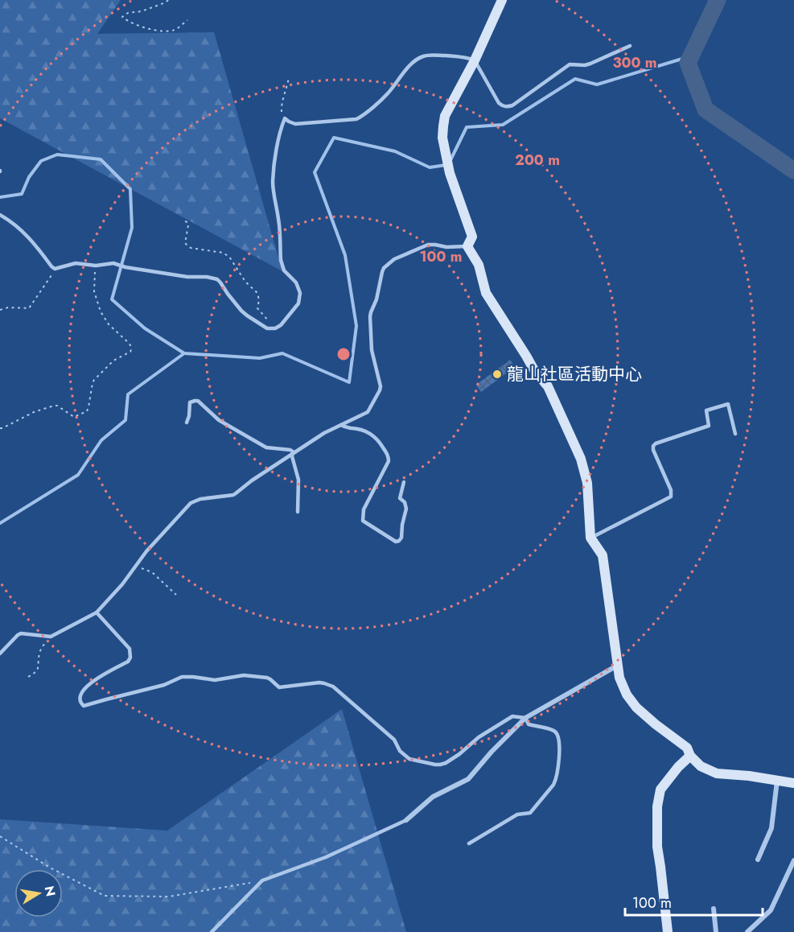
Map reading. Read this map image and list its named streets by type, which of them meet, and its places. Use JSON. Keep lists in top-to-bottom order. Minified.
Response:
{"places":["龍山社區活動中心"],"scale_bar":"100 m","north":"right","rings":["300 m","200 m","100 m"]}
